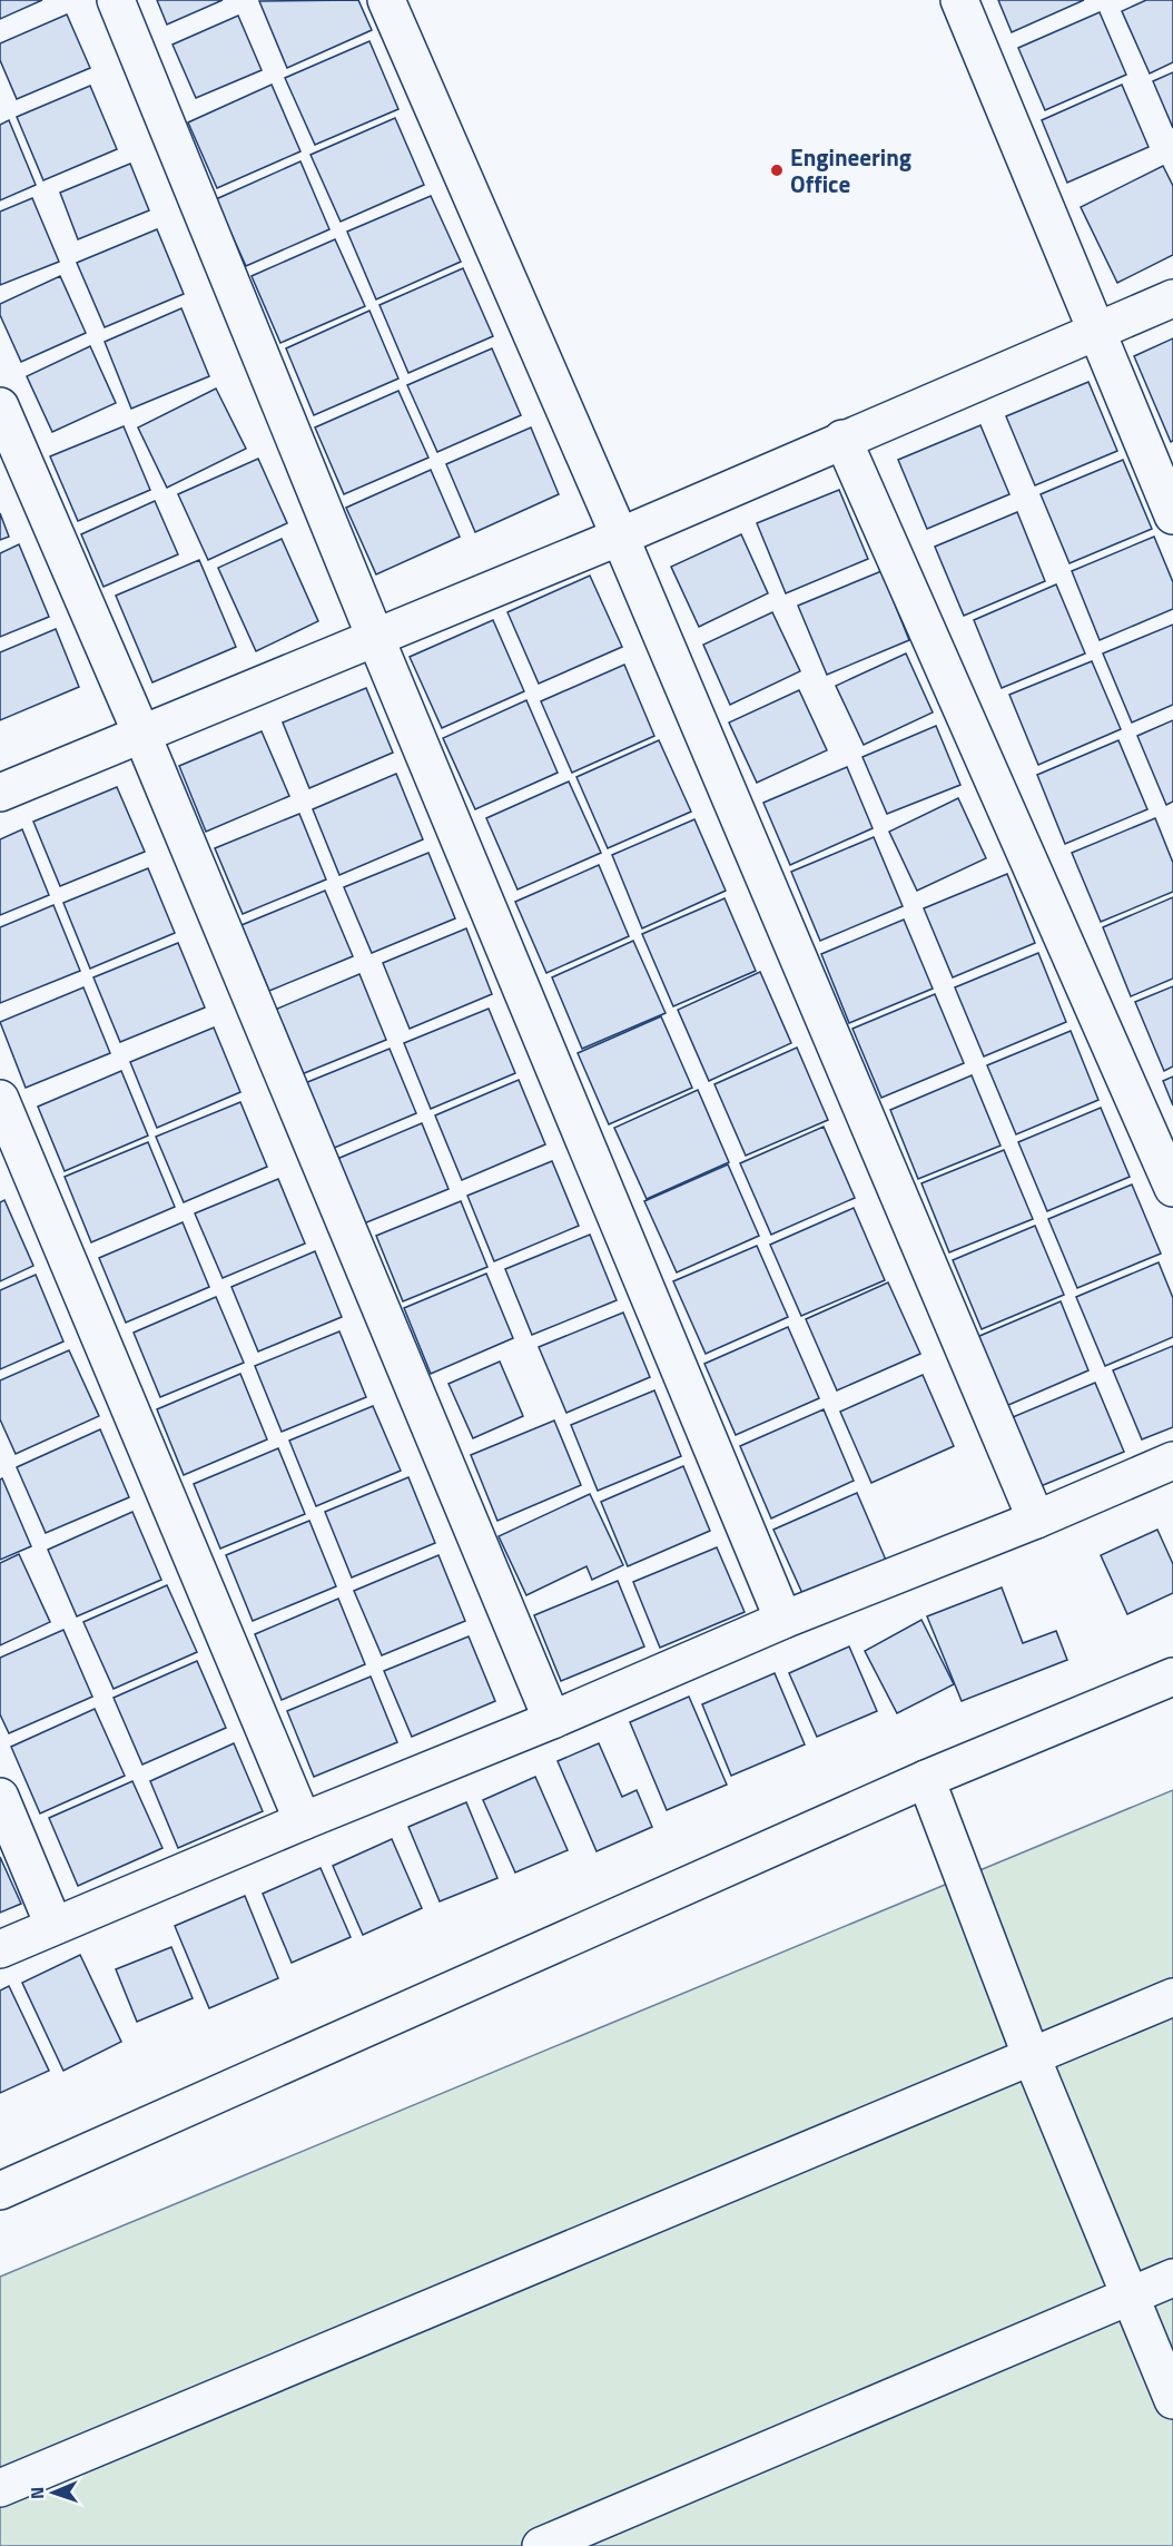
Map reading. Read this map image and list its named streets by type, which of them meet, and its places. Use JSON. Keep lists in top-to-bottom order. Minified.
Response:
{"places":["Engineering Office"],"north":"left"}
